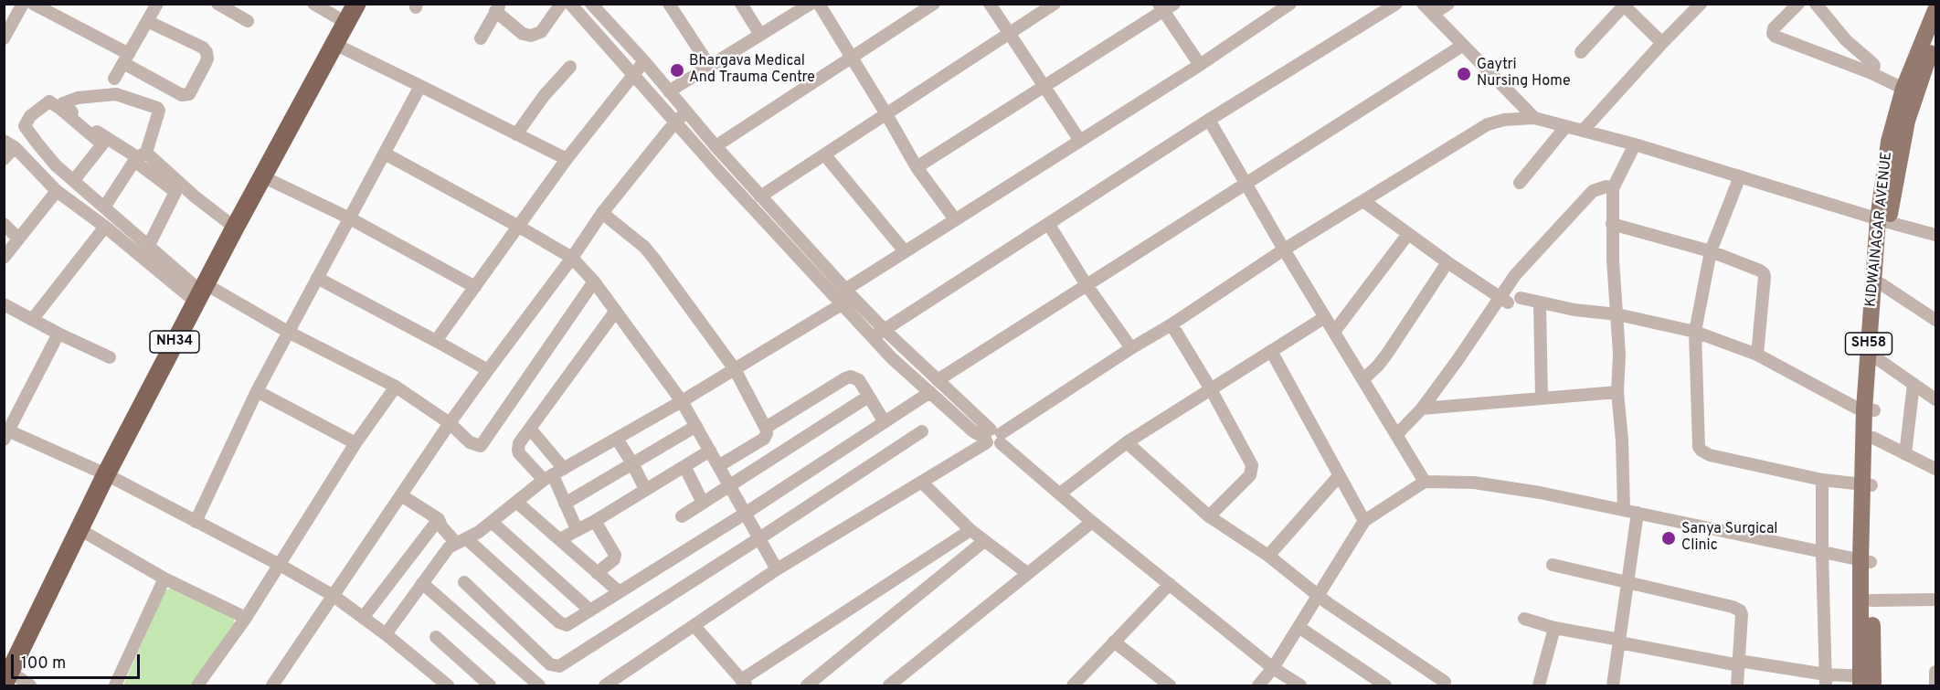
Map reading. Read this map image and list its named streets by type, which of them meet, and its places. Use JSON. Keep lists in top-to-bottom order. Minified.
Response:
{"streets":{"highway":["NH34"],"main road":["KIDWAINAGAR AVENUE","SH58"]},"places":["Bhargava Medical And Trauma Centre","Gaytri Nursing Home","Sanya Surgical Clinic"],"scale_bar":"100 m"}
